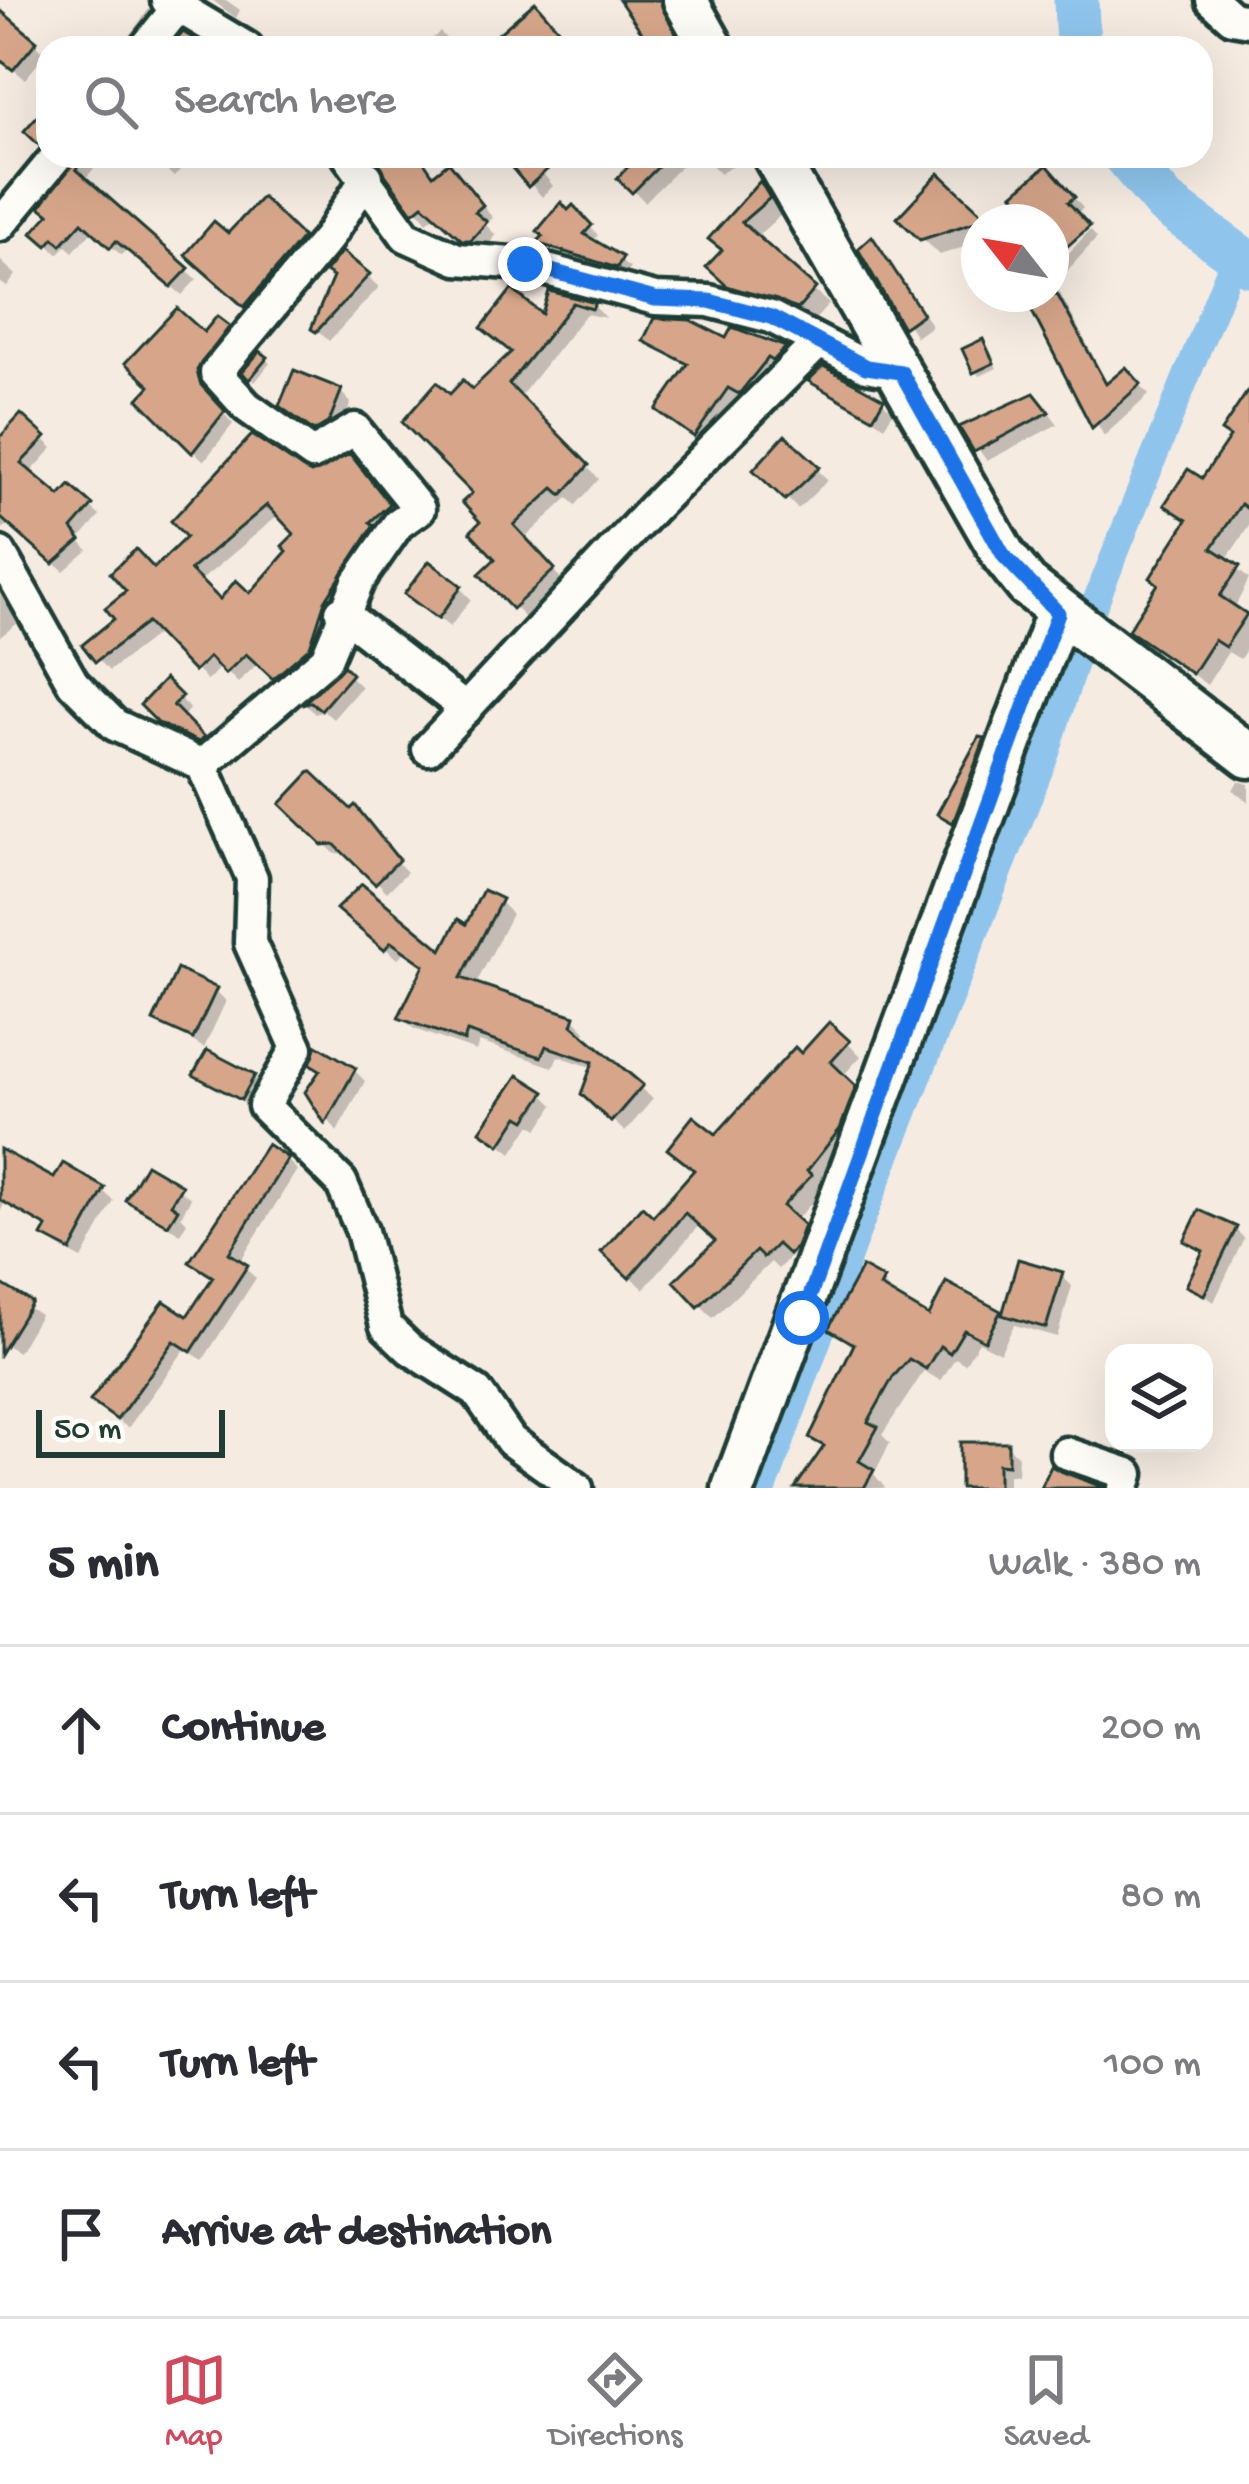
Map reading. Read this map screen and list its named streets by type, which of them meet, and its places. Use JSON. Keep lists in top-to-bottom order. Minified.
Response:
{"scale_bar":"50 m","north":"top left","page":{"search":"Search here","scale":"50 m","heading":["5 min","Walk · 380 m"],"list":[["Continue","200 m"],["Turn left","80 m"],["Turn left","100 m"],"Arrive at destination"],"nav":["Map","Directions","Saved"]}}
